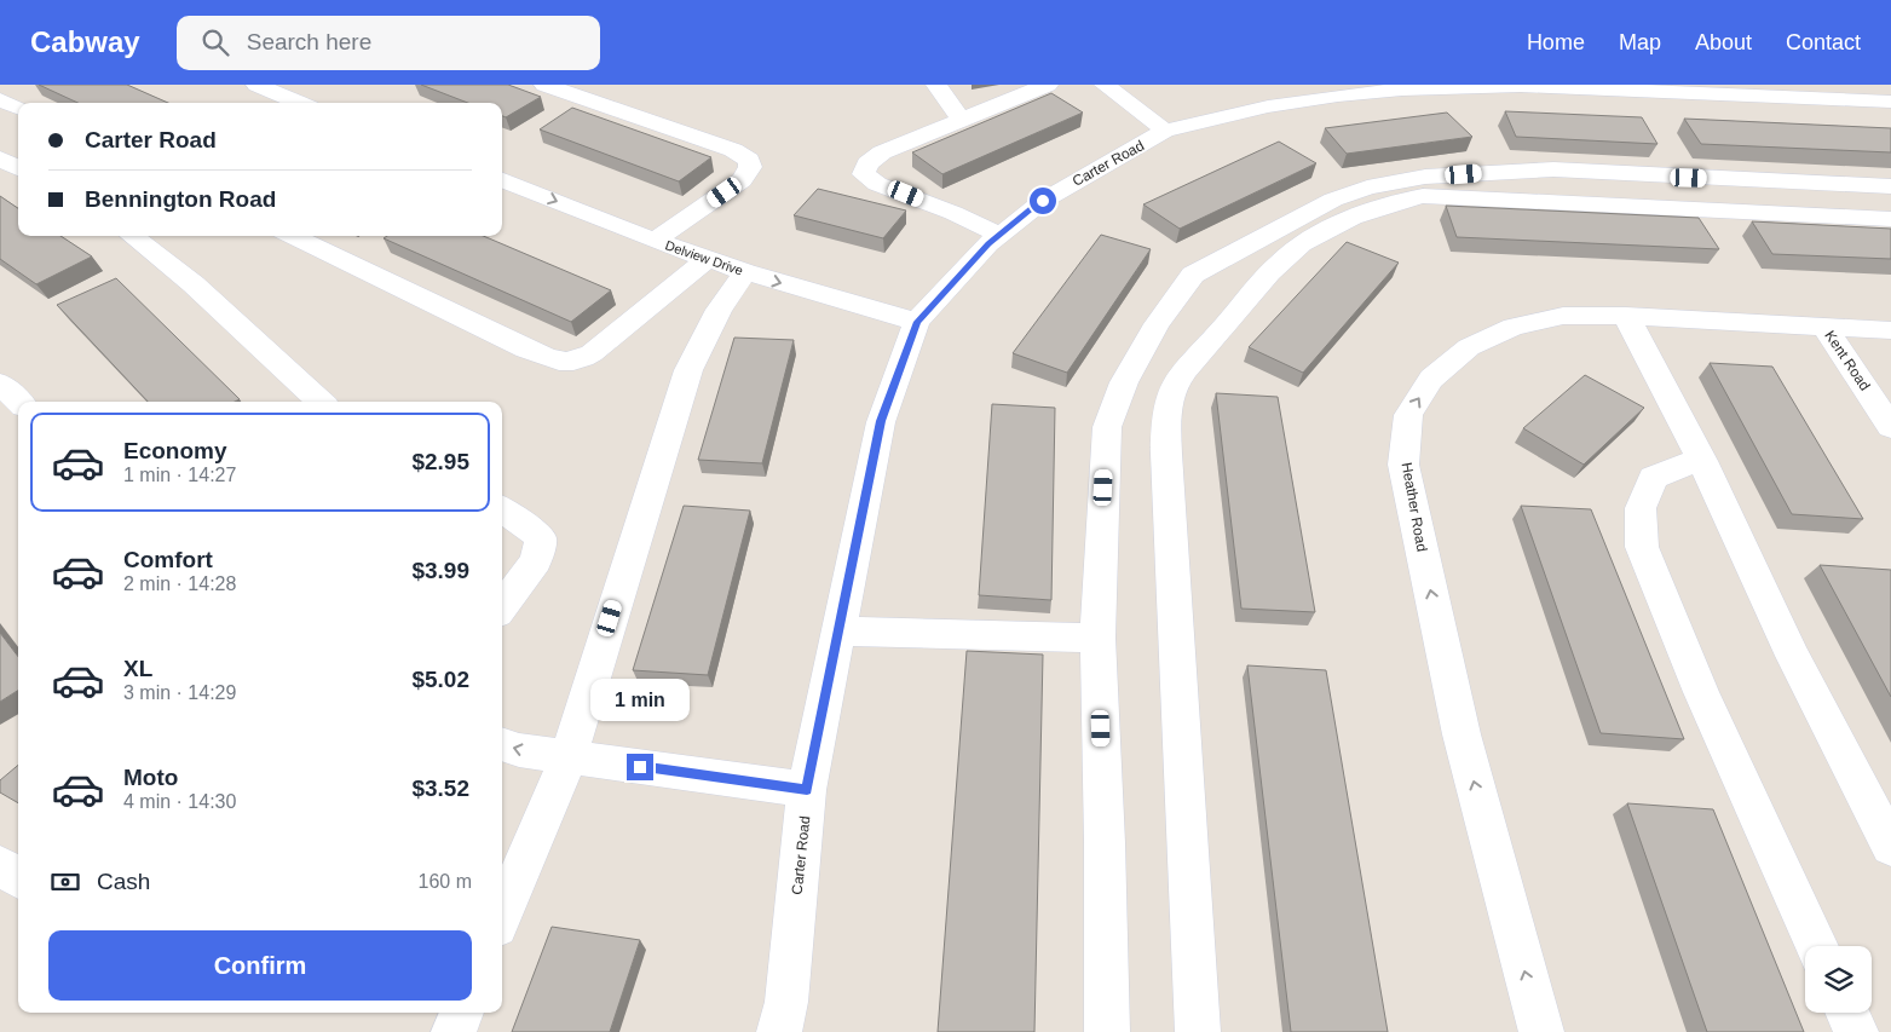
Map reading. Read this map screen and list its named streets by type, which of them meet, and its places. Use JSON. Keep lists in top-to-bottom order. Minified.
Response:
{"streets":{"street":["Carter Road","Delview Drive","Kent Road","Heather Road"]},"crossings":[["Carter Road","Delview Drive"],["Kent Road","Heather Road"]],"one_way":["Delview Drive","Heather Road"],"page":{"header":"Cabway","search":"Search here","nav":["Home","Map","About","Contact"],"banner":["Carter Road","Bennington Road"],"list":[{"name":"Economy","note":"1 min · 14:27","value":"$2.95"},{"name":"Comfort","note":"2 min · 14:28","value":"$3.99"},{"name":"XL","note":"3 min · 14:29","value":"$5.02"},{"name":"Moto","note":"4 min · 14:30","value":"$3.52"}],"bubble":"1 min","pay":["Cash","160 m"],"buttons":"Confirm"}}
